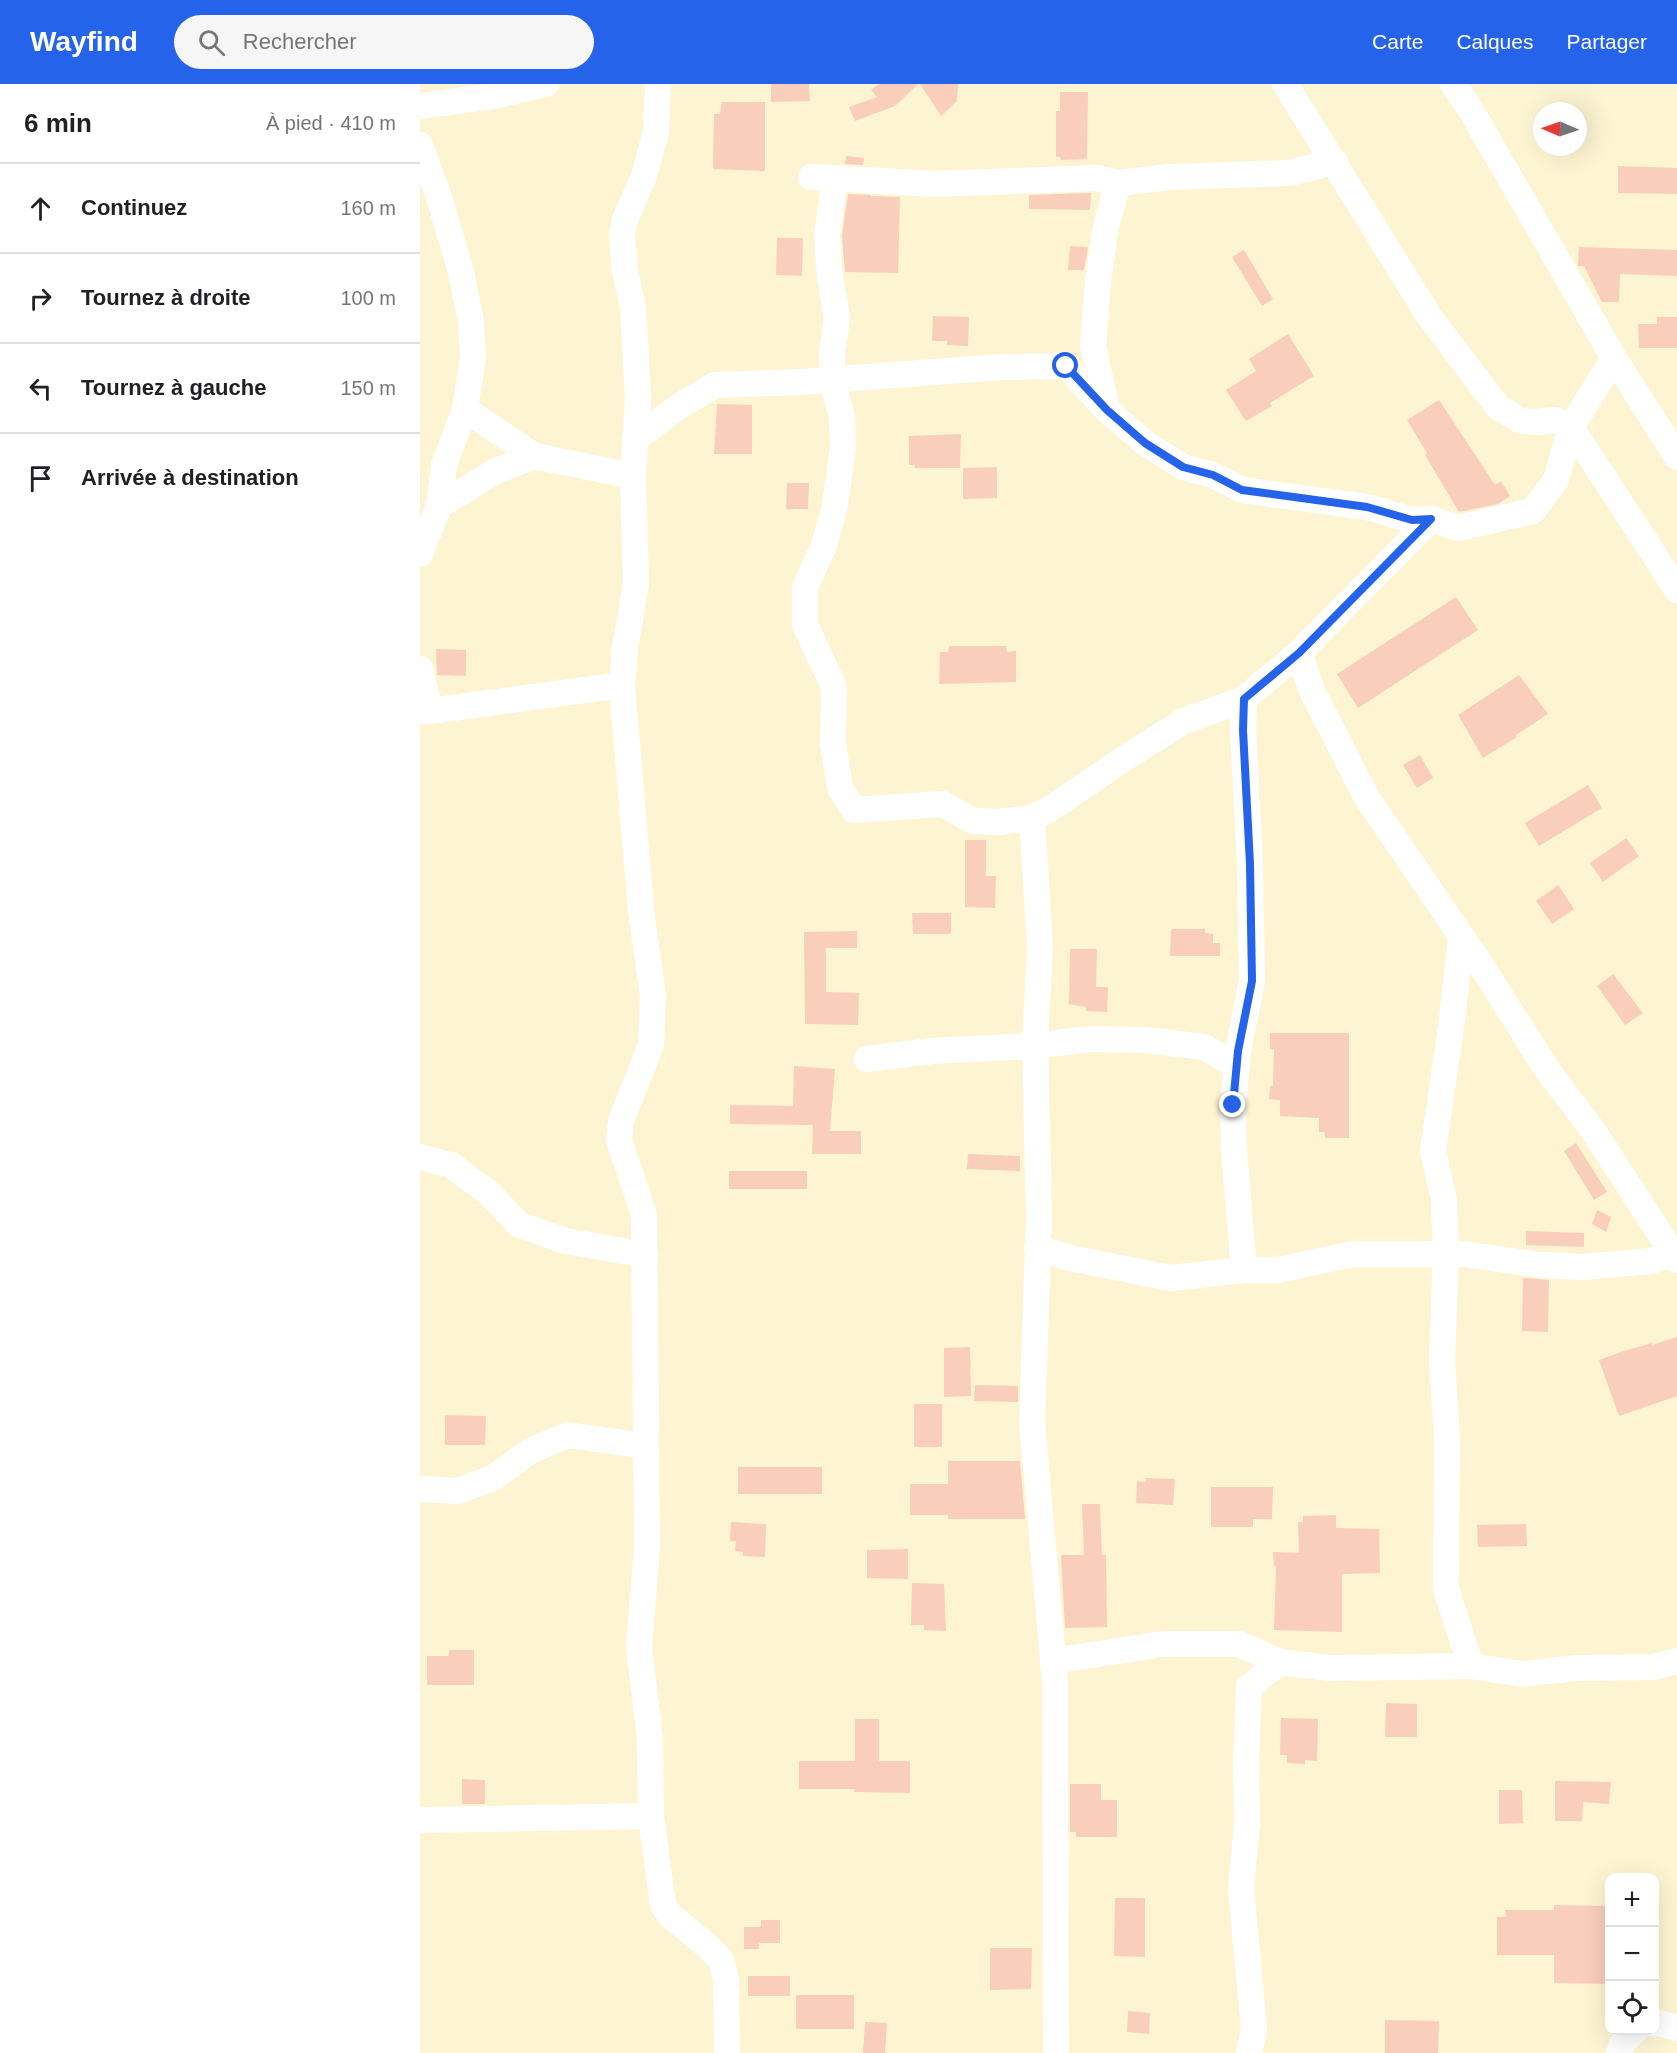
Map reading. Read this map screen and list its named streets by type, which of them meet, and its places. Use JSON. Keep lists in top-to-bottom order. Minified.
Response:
{"north":"left","page":{"header":"Wayfind","search":"Rechercher","nav":["Carte","Calques","Partager"],"heading":["6 min","À pied · 410 m"],"list":[["Continuez","160 m"],["Tournez à droite","100 m"],["Tournez à gauche","150 m"],"Arrivée à destination"],"map_buttons":["+","−"]}}
